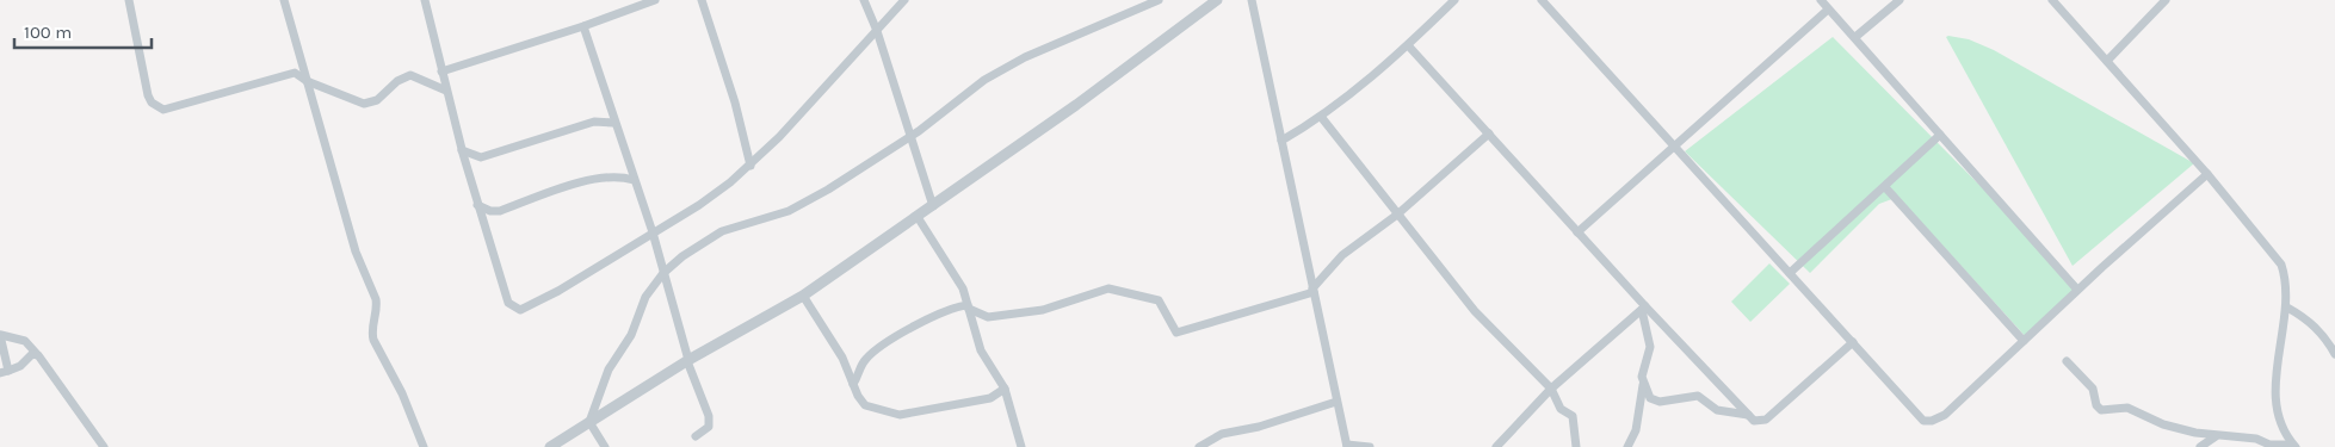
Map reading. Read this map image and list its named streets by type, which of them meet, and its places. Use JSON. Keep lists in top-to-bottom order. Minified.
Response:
{"scale_bar":"100 m"}
